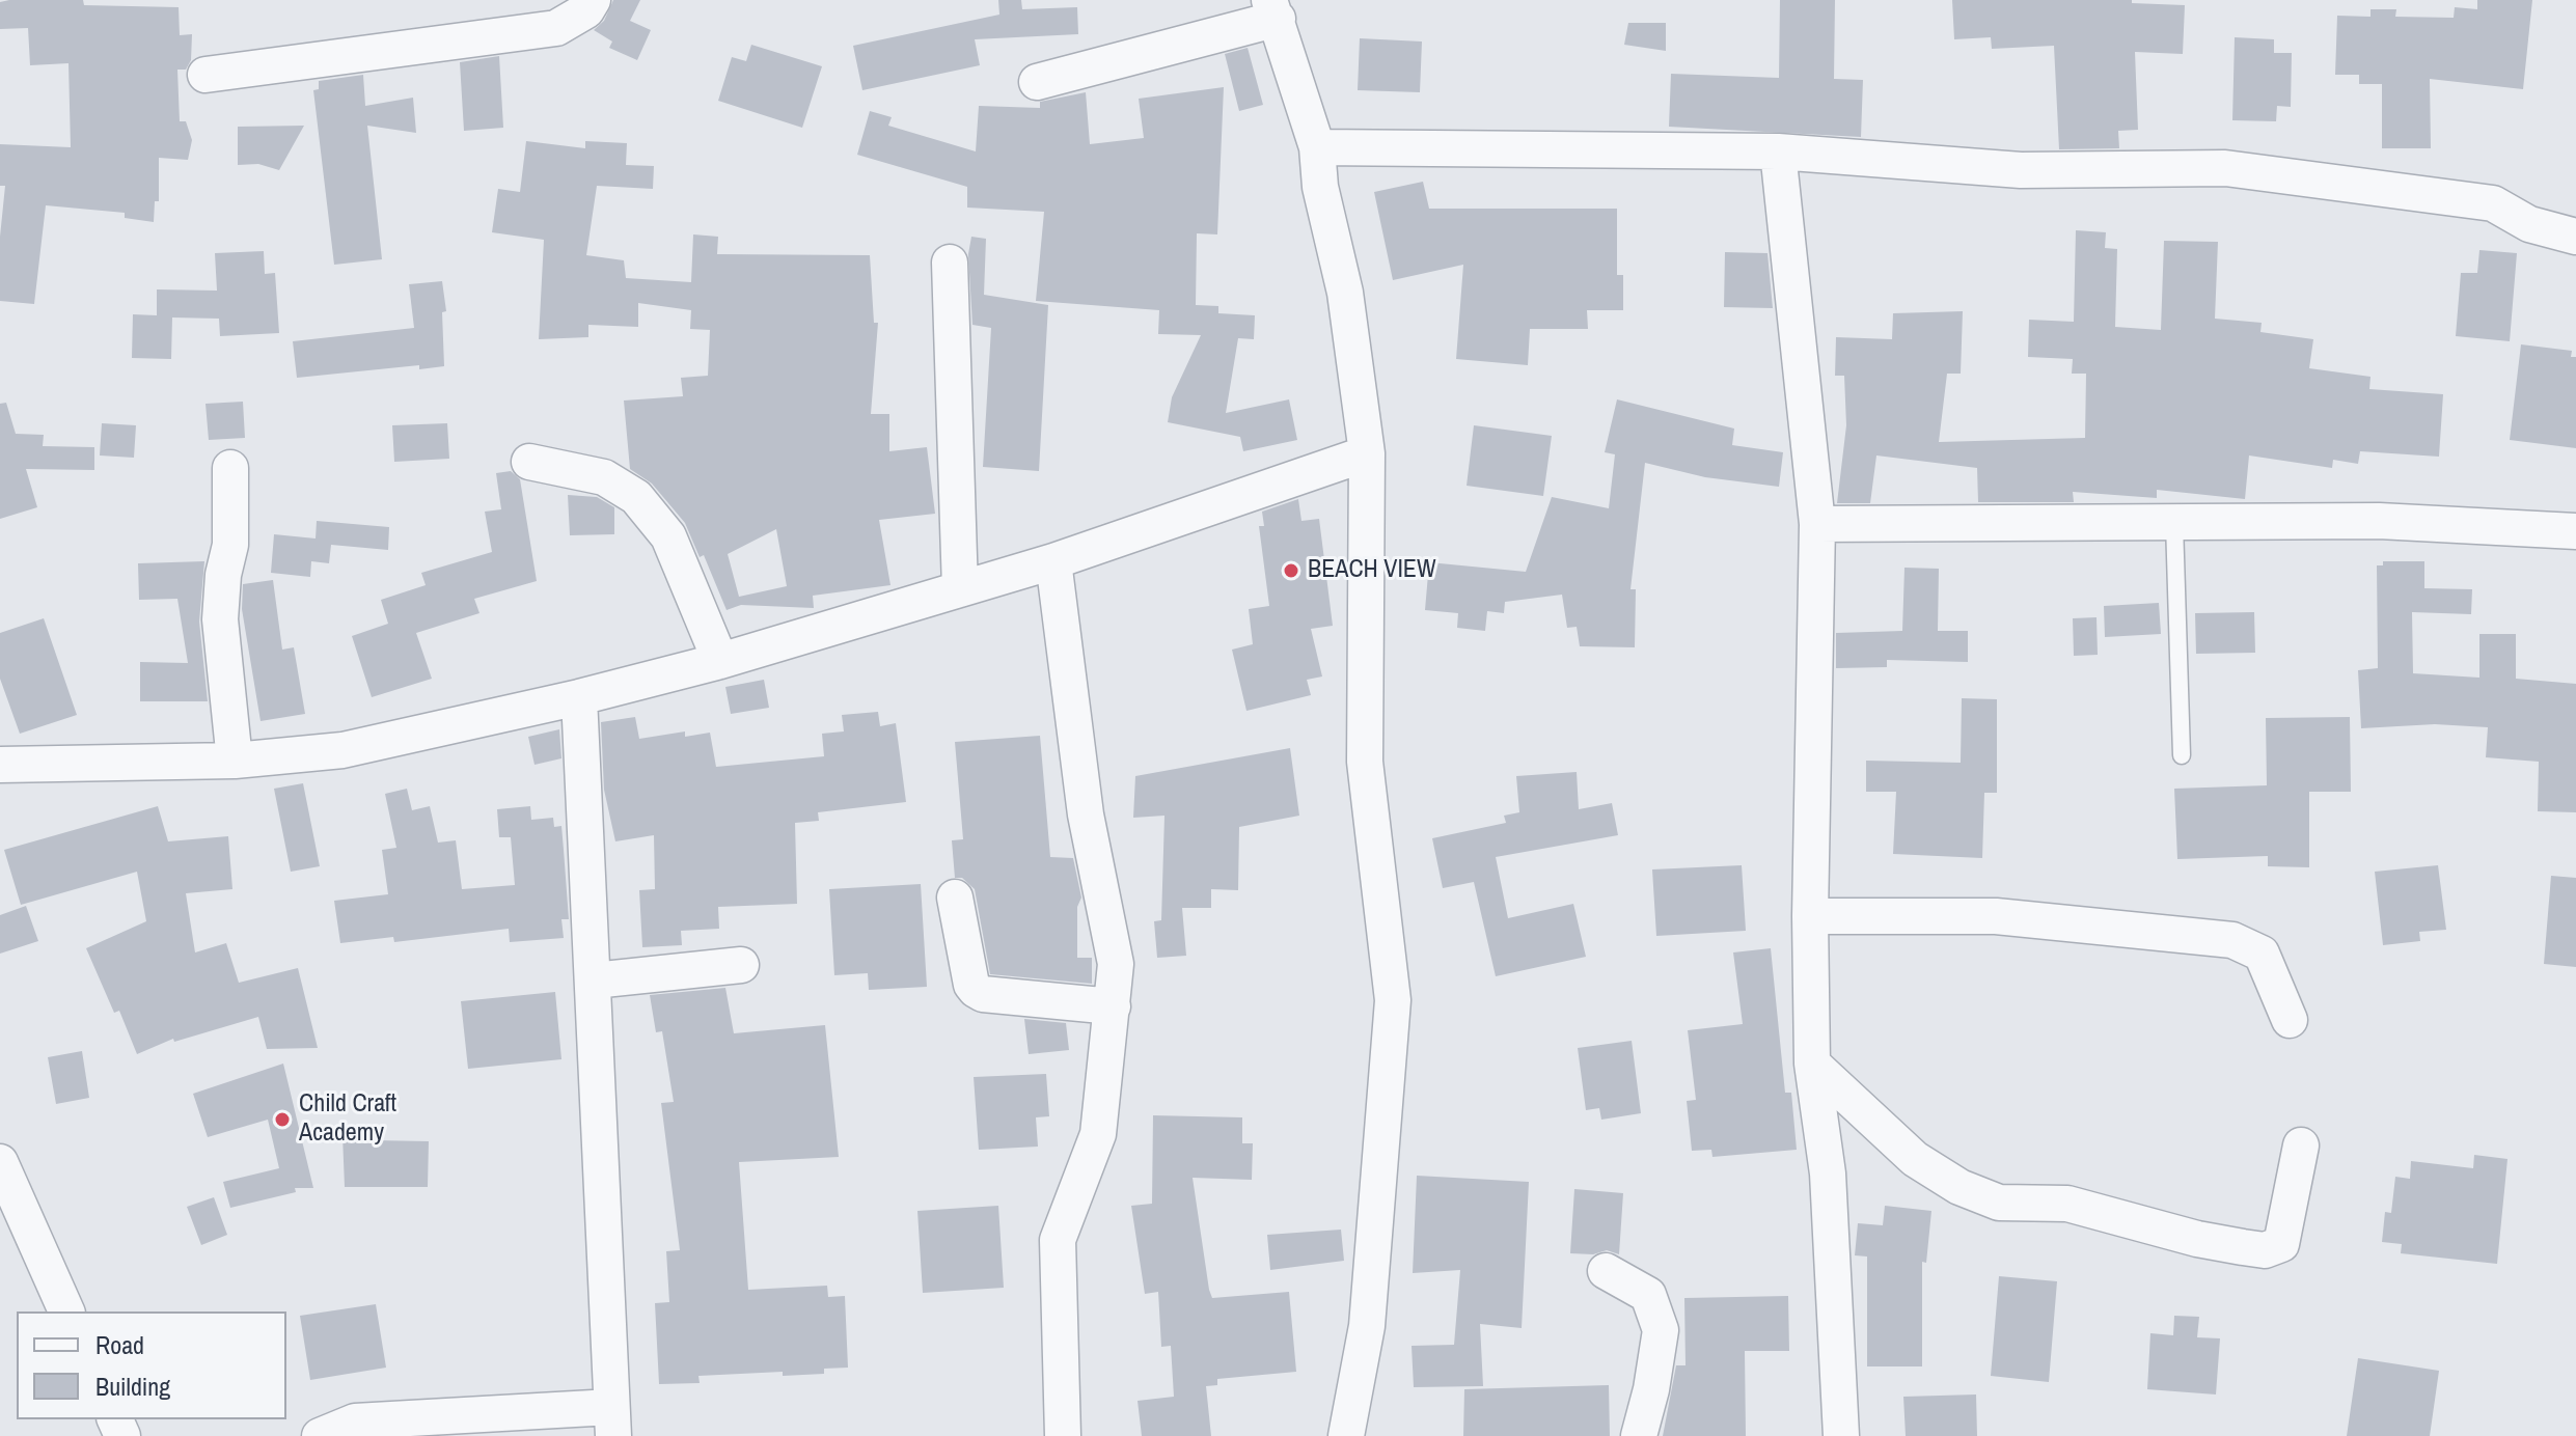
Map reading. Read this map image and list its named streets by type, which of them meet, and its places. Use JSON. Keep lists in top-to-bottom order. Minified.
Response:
{"places":["BEACH VIEW","Child Craft Academy"],"legend":["Road","Building"]}
